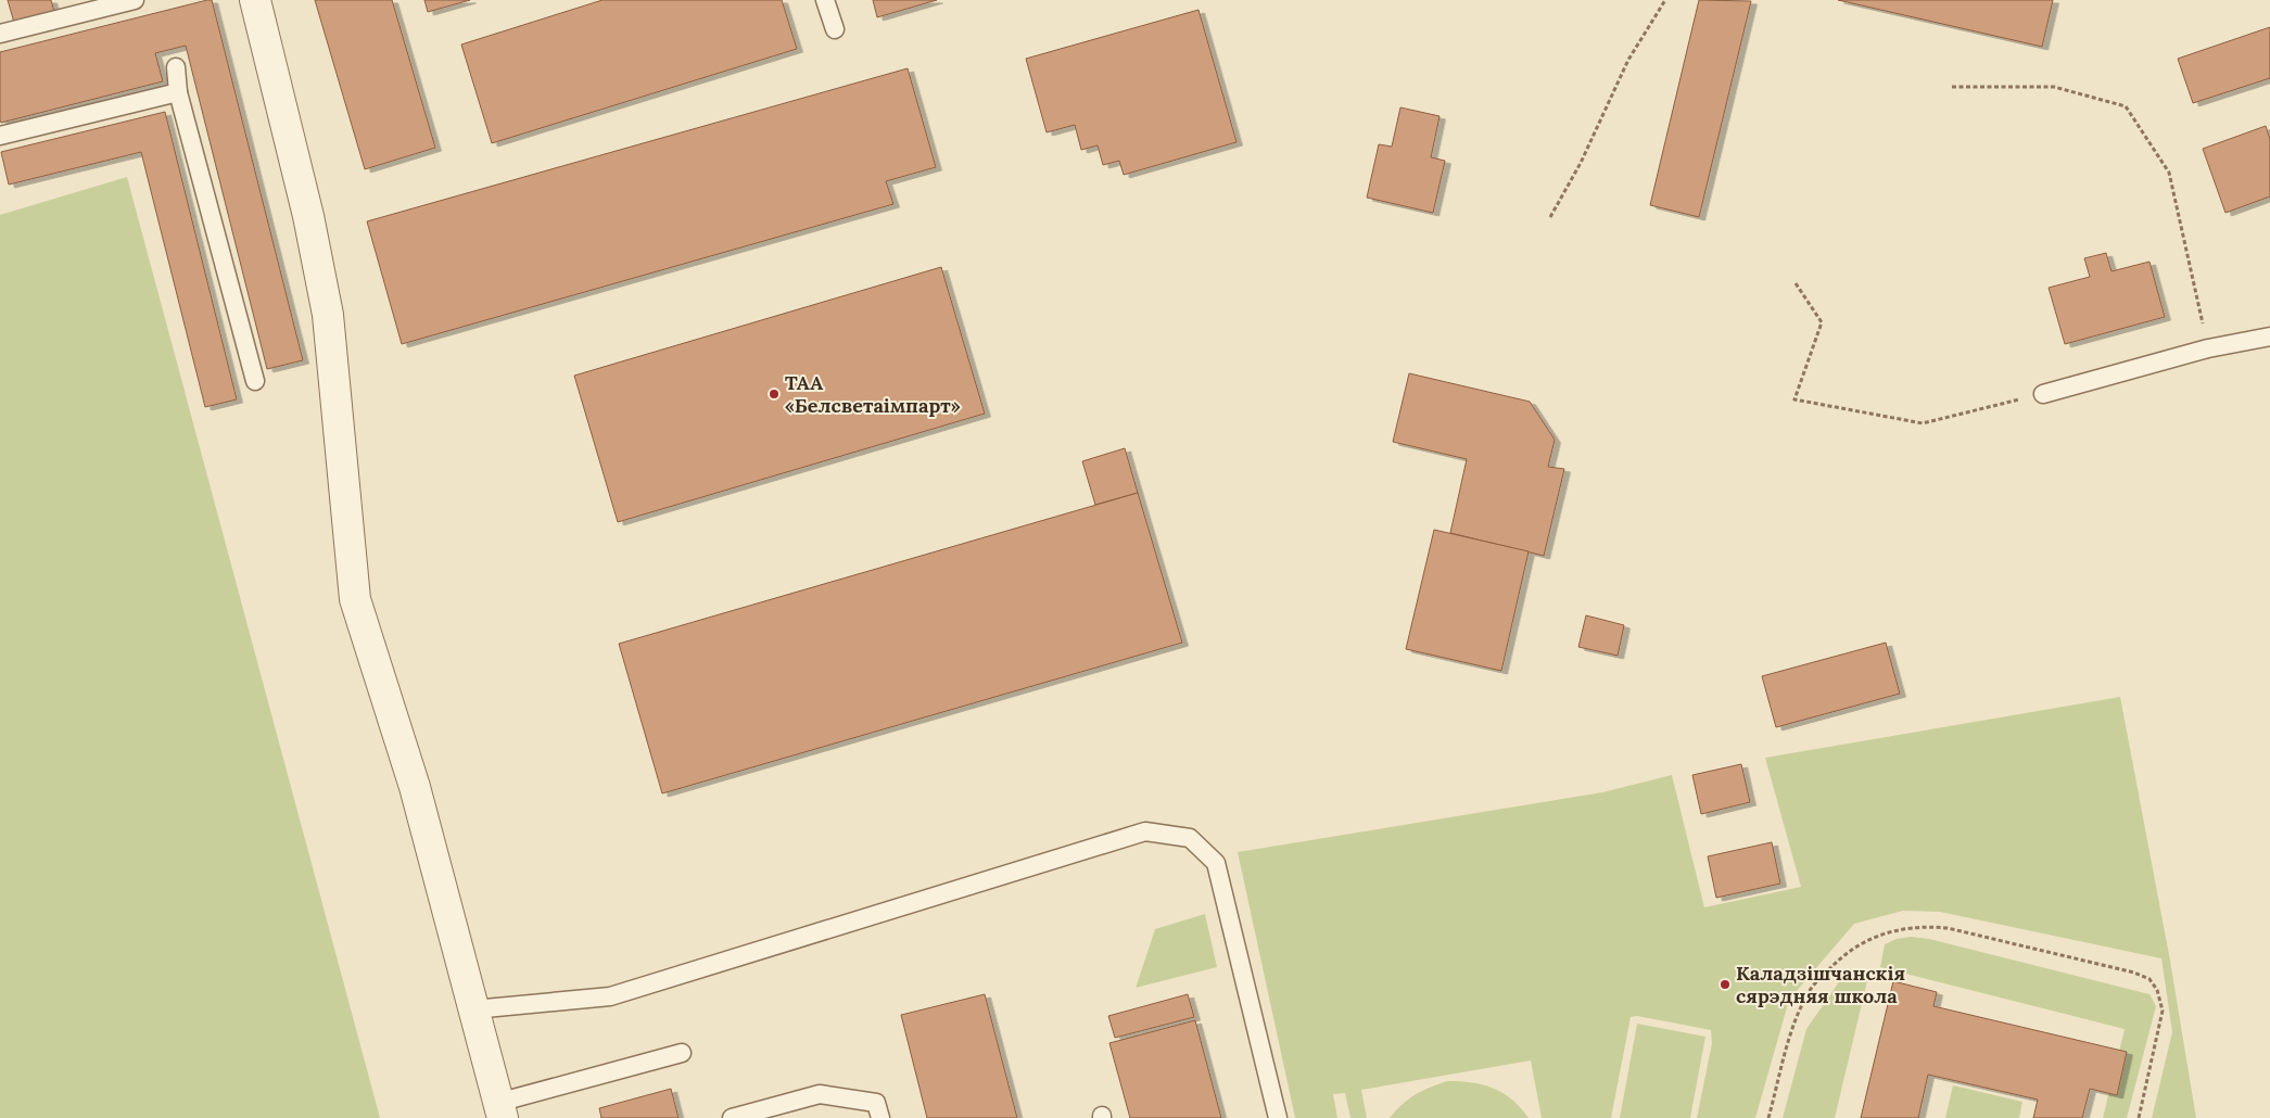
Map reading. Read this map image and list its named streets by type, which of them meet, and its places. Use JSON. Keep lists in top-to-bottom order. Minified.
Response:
{"places":["ТАА «Белсветаімпарт»","Каладзішчанскія сярэдняя школа"]}
